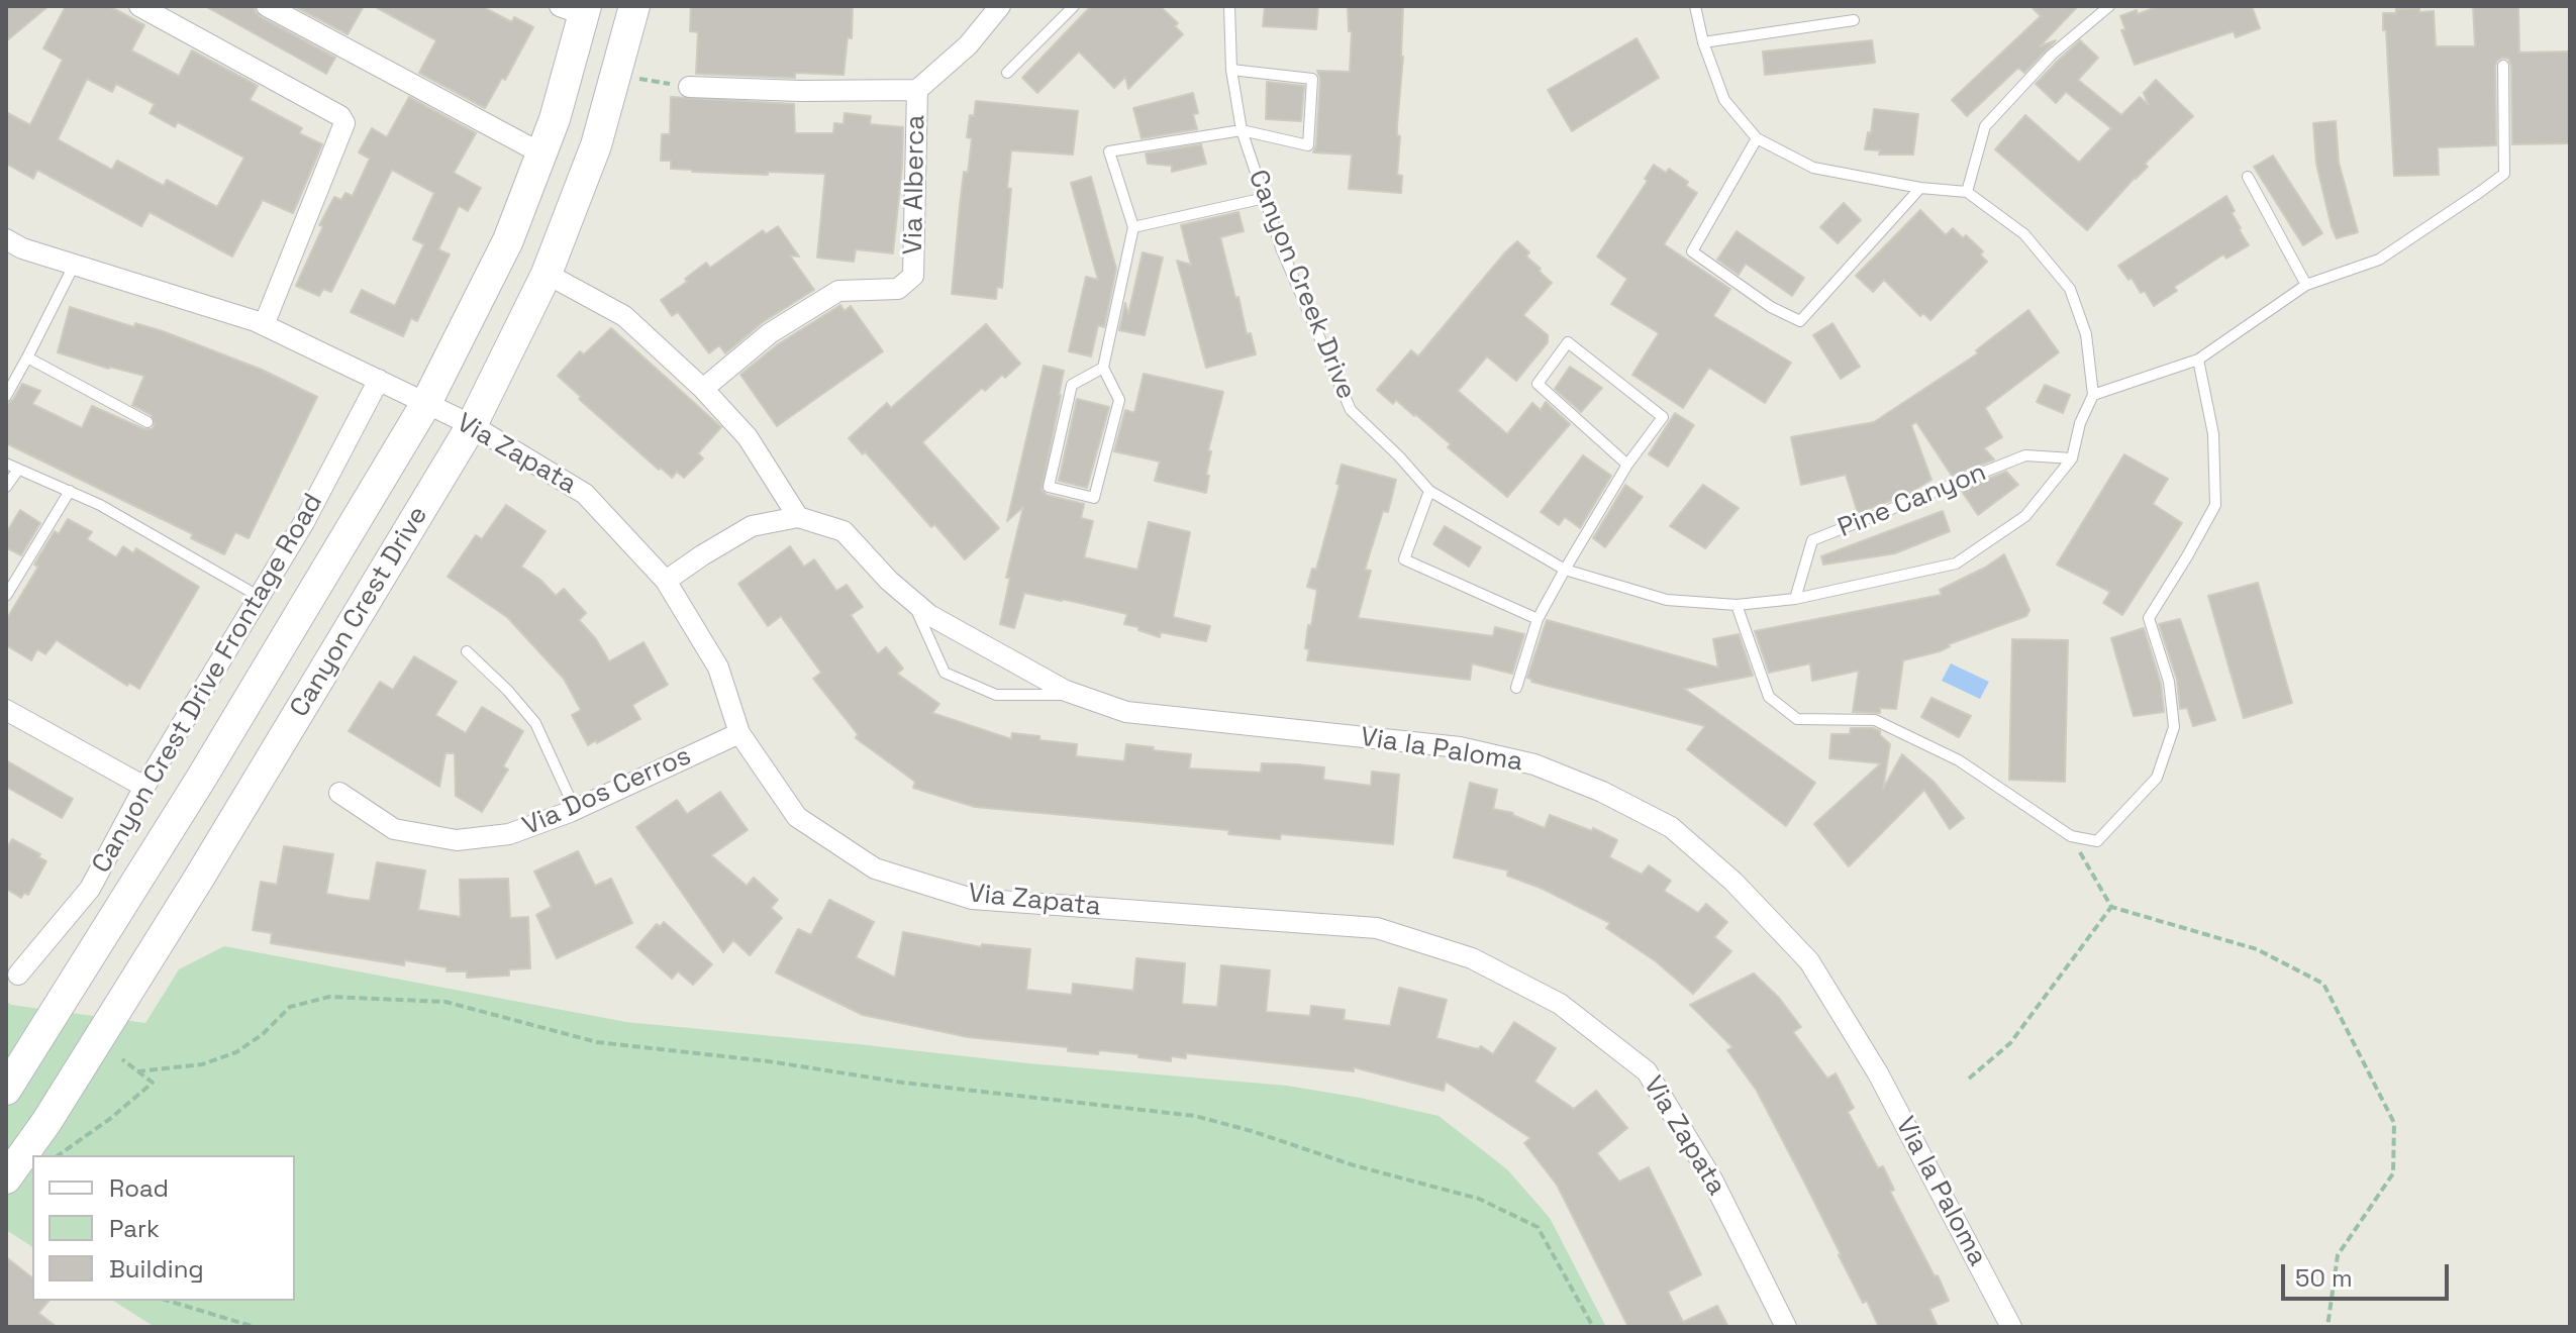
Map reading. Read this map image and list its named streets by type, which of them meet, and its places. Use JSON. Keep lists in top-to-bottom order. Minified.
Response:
{"streets":{"main road":["Canyon Crest Drive"],"street":["Via Alberca","Via Zapata","Canyon Crest Drive Frontage Road","Via la Paloma","Via Dos Cerros"],"lane":["Canyon Creek Drive","Pine Canyon"]},"crossings":[["Canyon Creek Drive","Pine Canyon"],["Via Zapata","Canyon Crest Drive"],["Via Zapata","Canyon Crest Drive Frontage Road"],["Via Zapata","Via la Paloma"],["Via Zapata","Via Dos Cerros"]],"legend":["Road","Park","Building"],"scale_bar":"50 m"}
